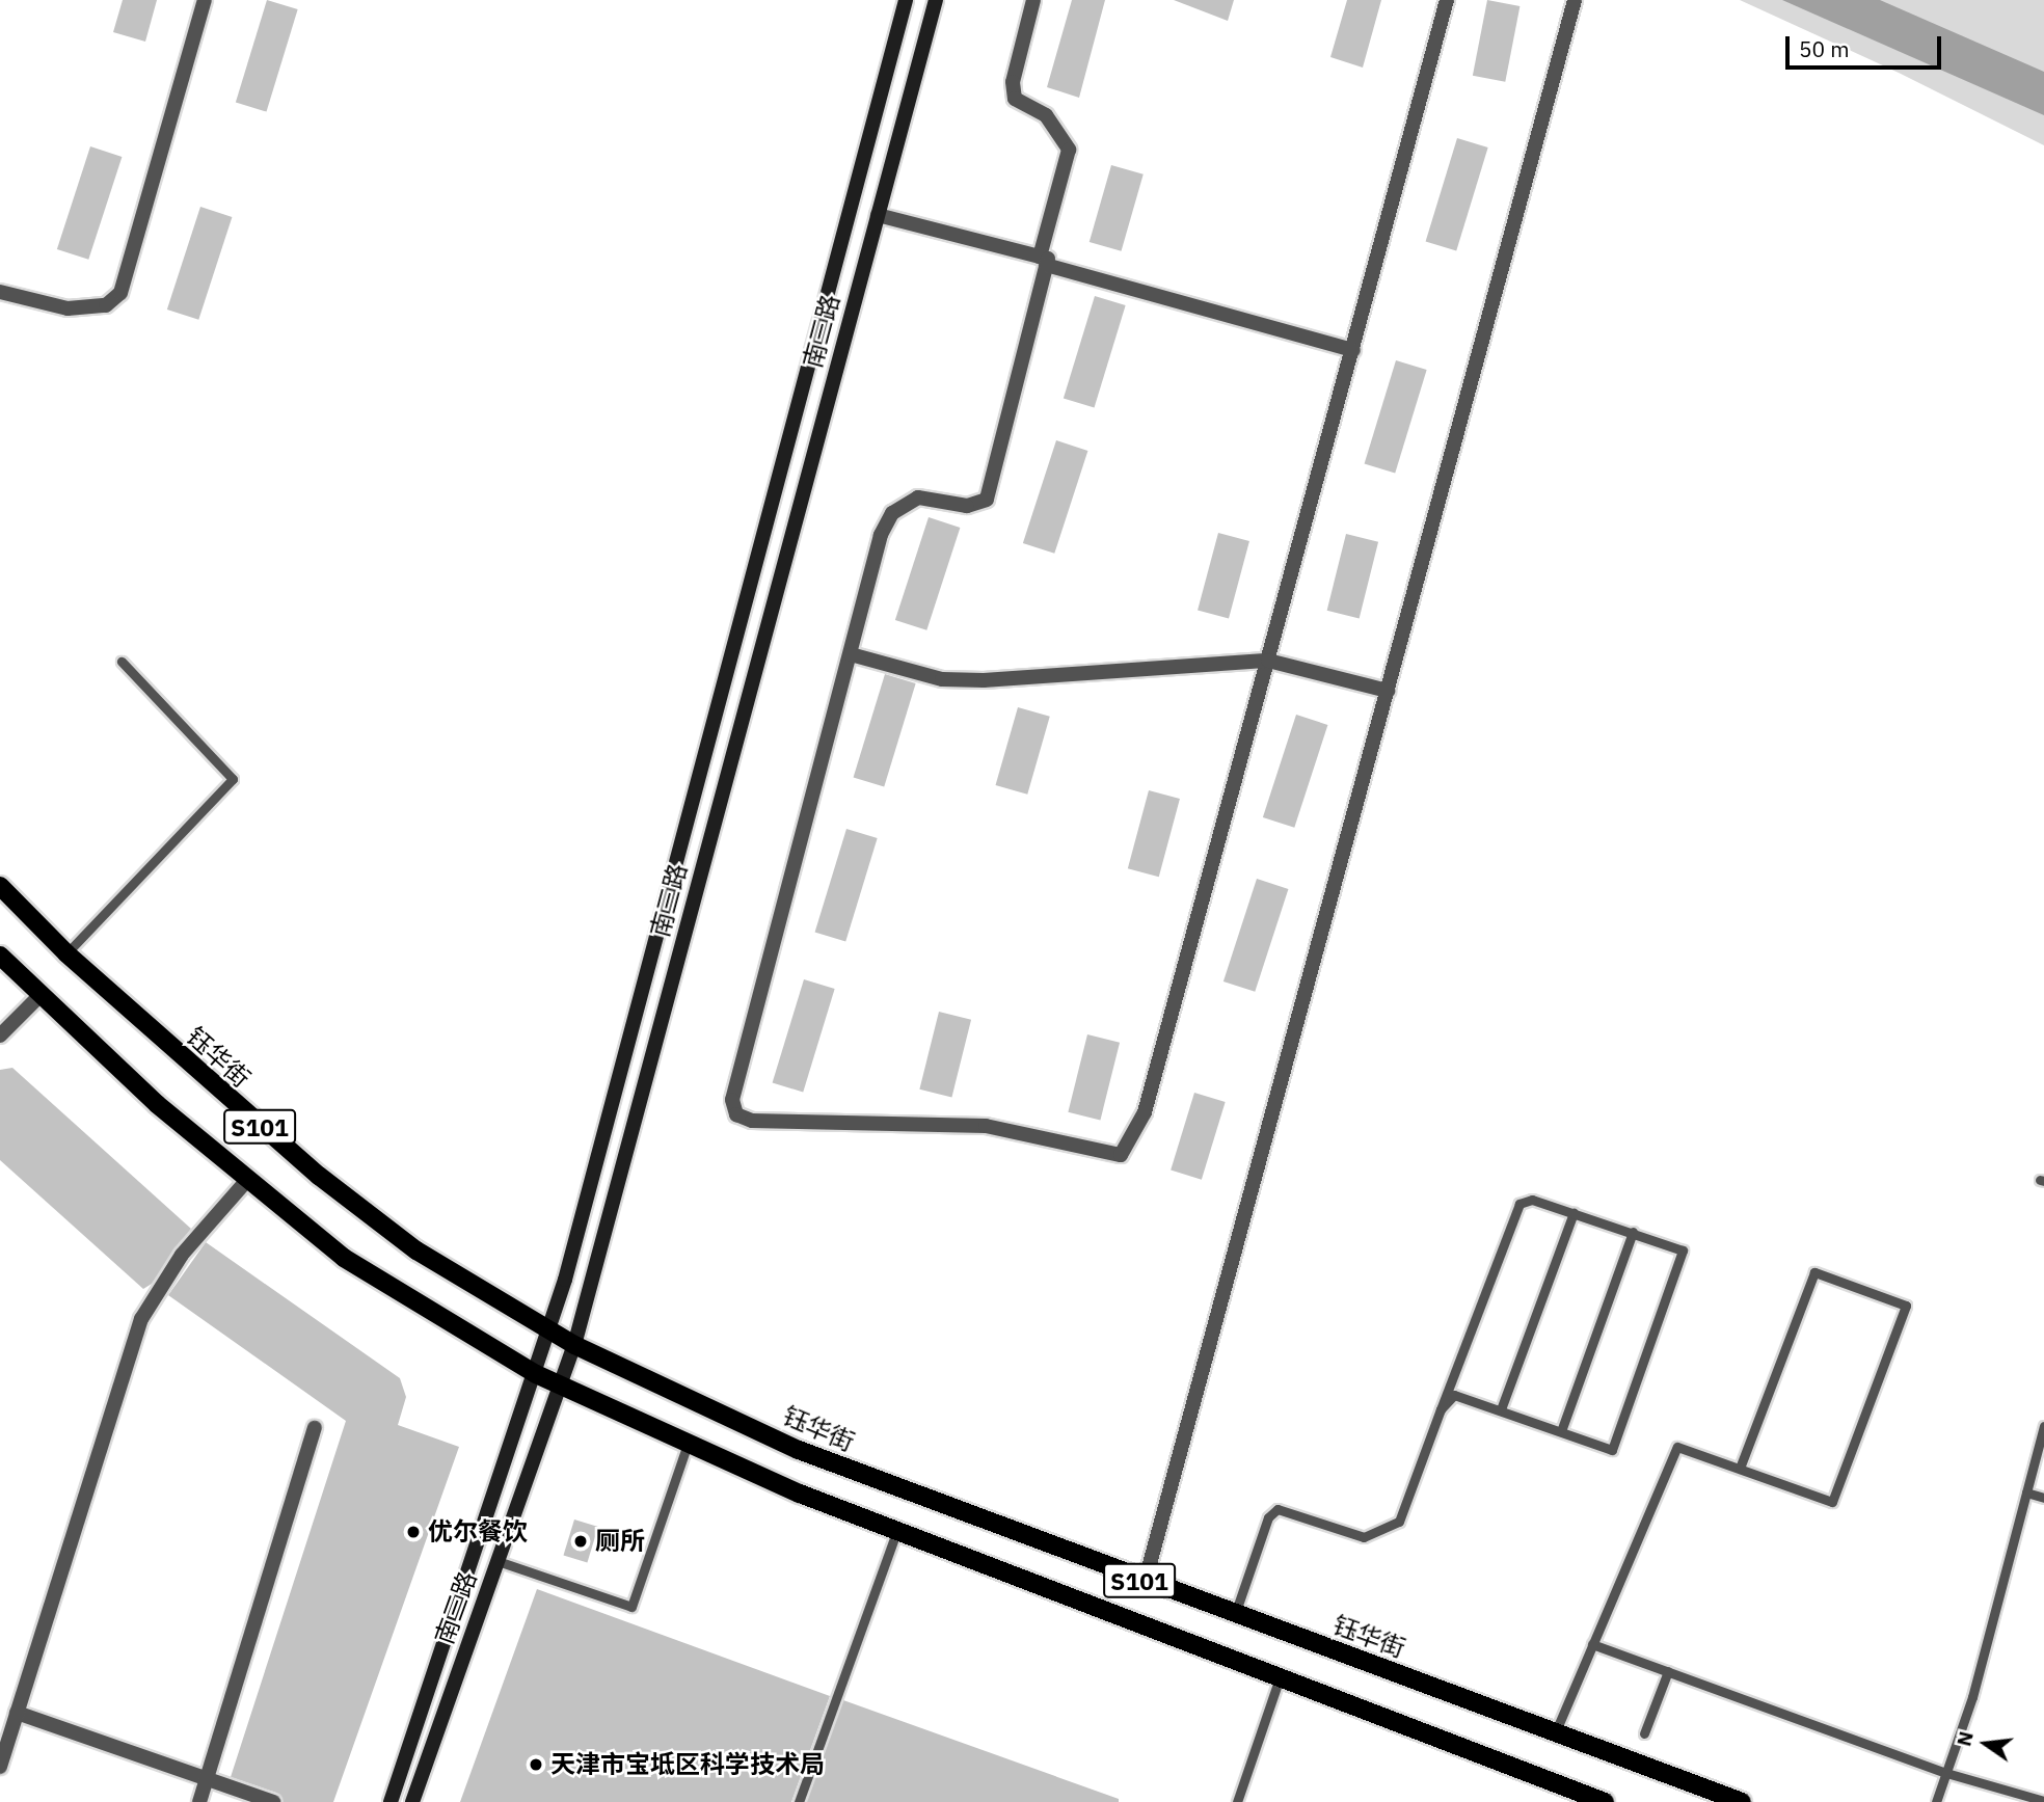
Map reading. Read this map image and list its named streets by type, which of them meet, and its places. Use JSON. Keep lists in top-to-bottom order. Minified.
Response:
{"streets":{"main road":["钰华街","S101"],"street":["南三路"]},"crossings":[["南三路","钰华街"],["南三路","S101"]],"places":["优尔餐饮","厕所","天津市宝坻区科学技术局"],"scale_bar":"50 m","north":"left"}
